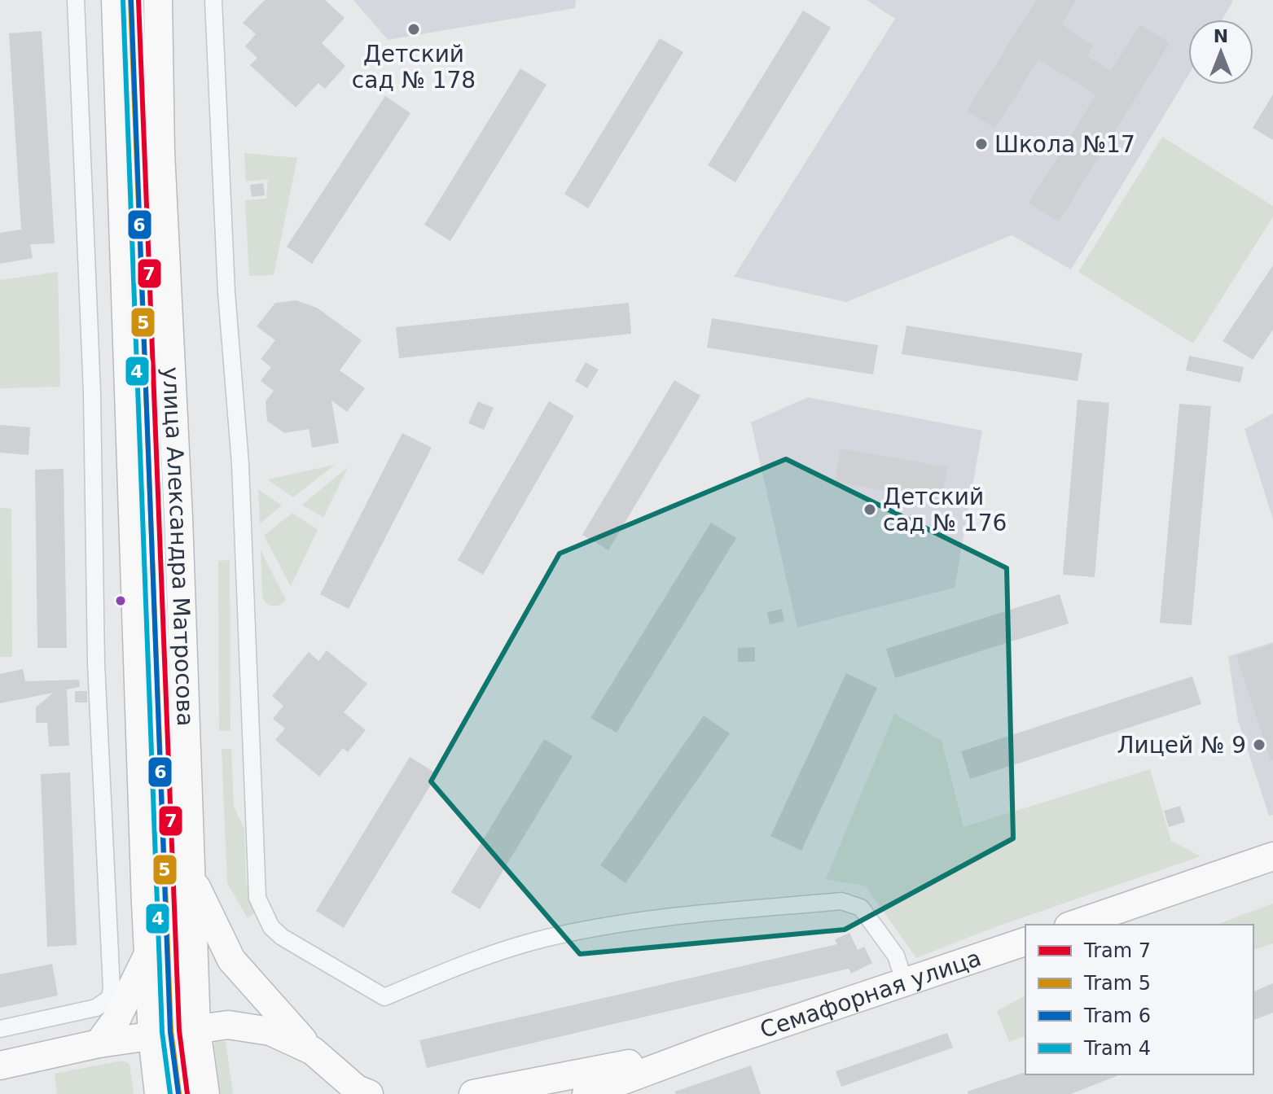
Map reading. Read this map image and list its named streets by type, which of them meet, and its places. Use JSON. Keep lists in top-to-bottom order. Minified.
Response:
{"streets":{"highway":["улица Александра Матросова","Семафорная улица"]},"places":["Детский сад № 178","Школа №17","Детский сад № 176","Лицей № 9"],"lines":["tram line 7","tram line 5","tram line 6","tram line 4"],"legend":["Tram 7","Tram 5","Tram 6","Tram 4"],"north":"top"}
